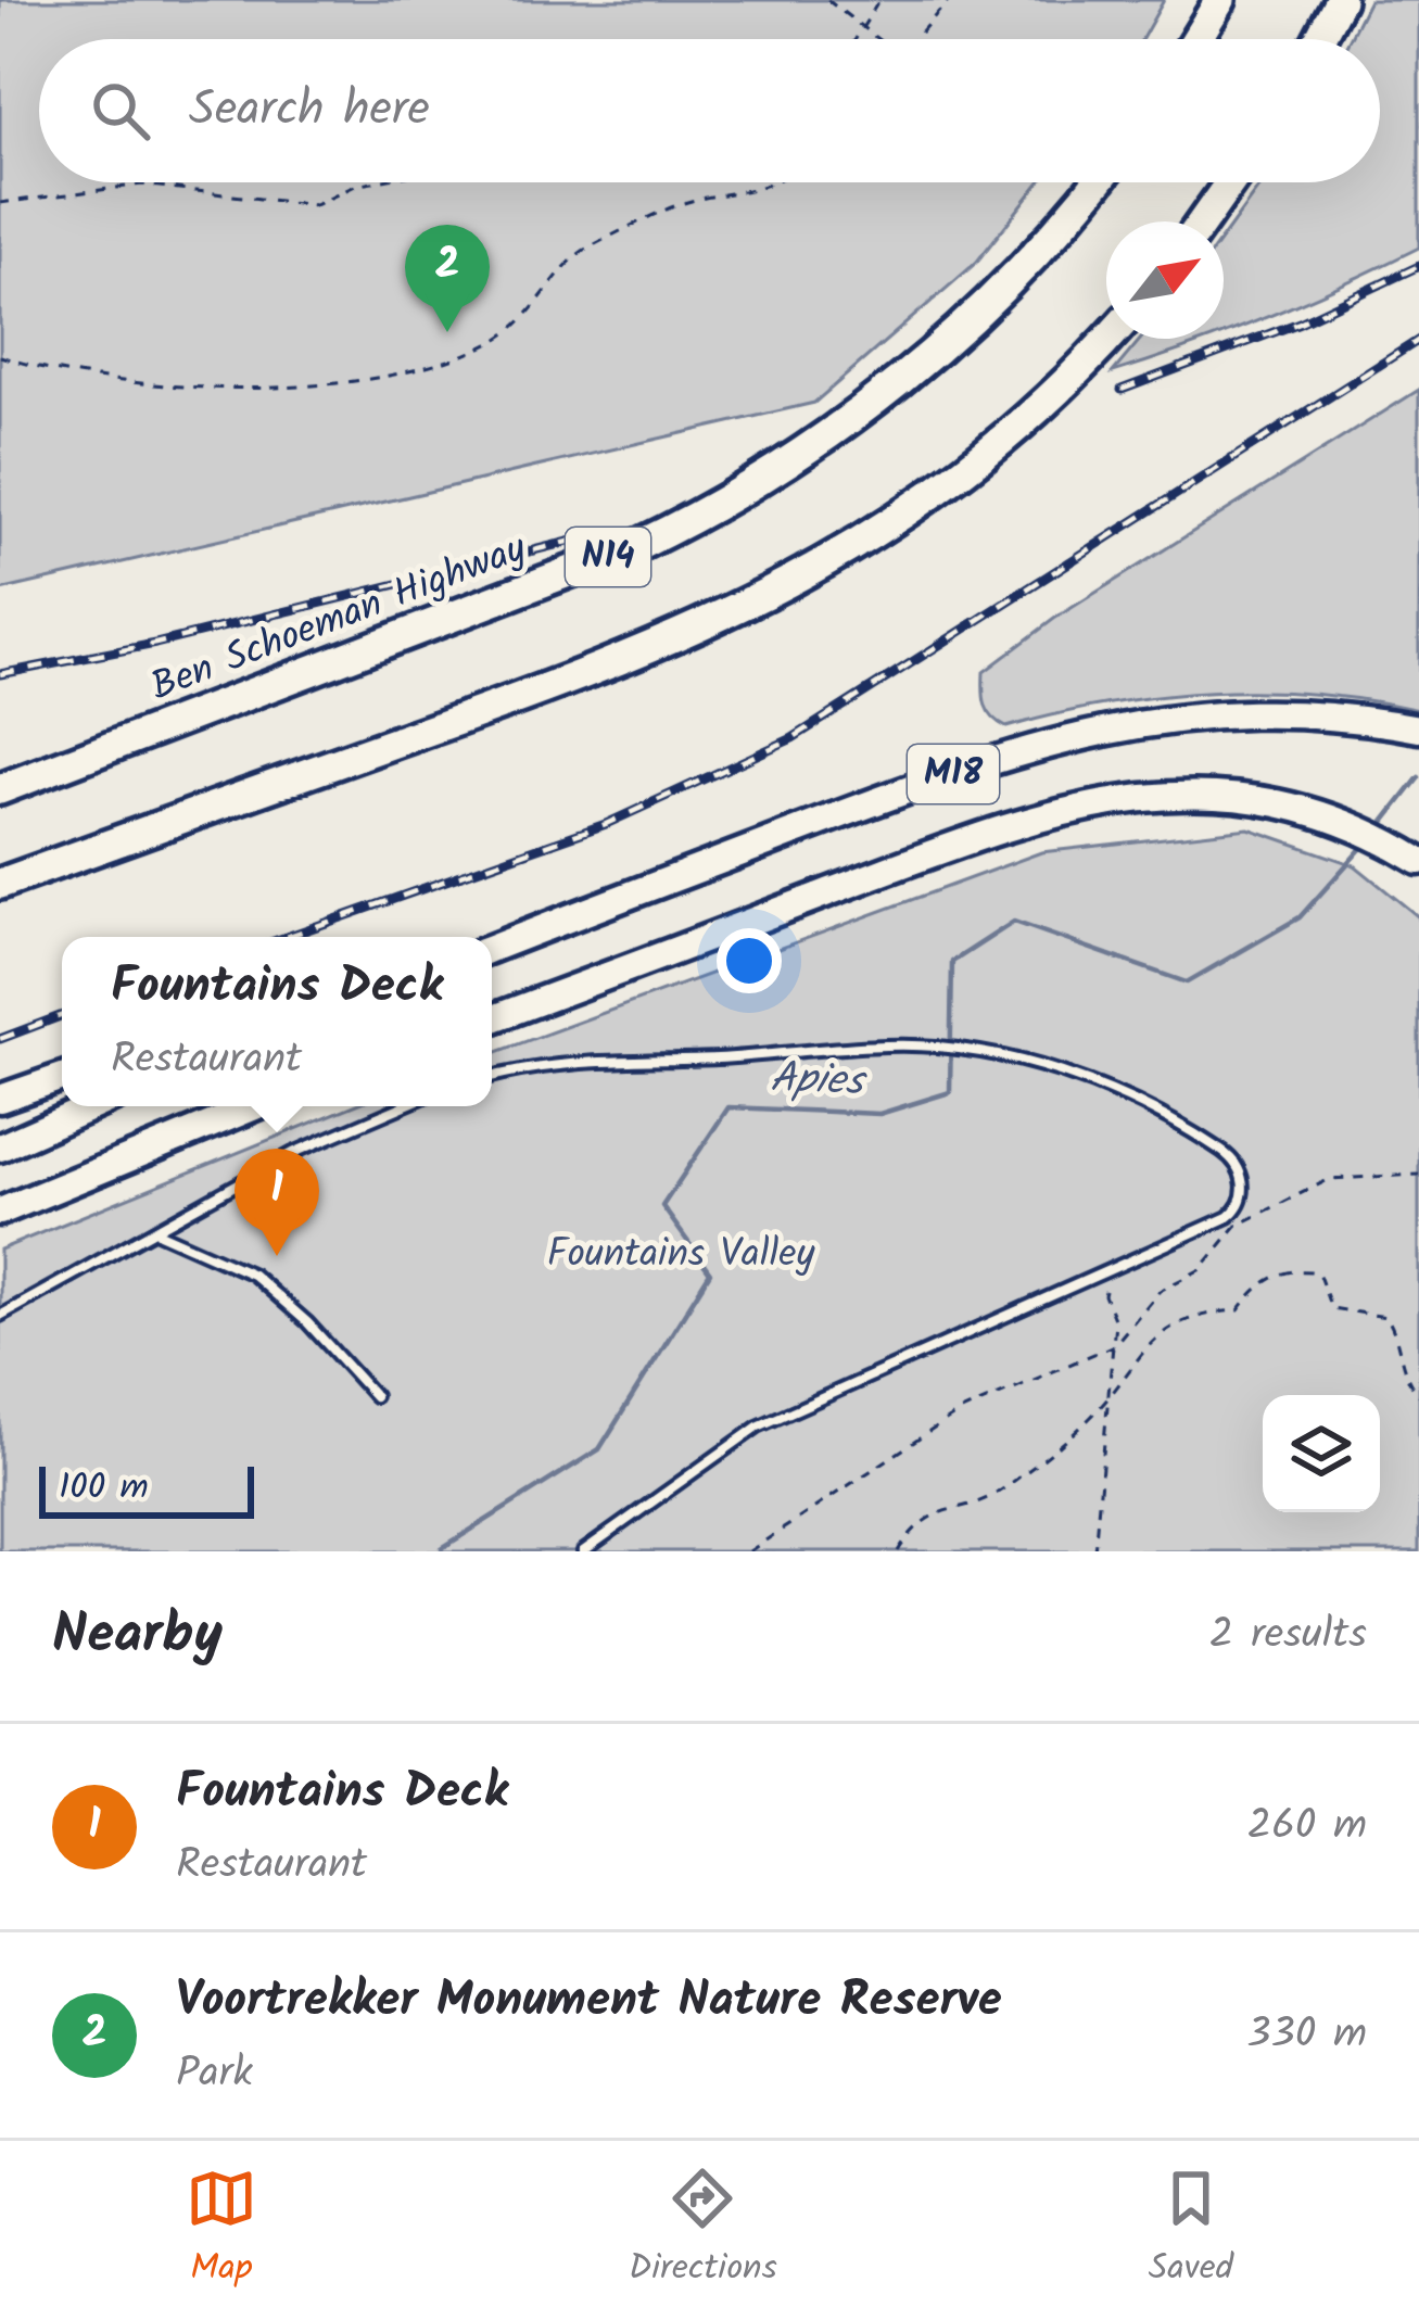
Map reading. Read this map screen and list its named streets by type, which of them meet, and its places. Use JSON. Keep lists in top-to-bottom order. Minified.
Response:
{"streets":{"highway":["N14","Ben Schoeman Highway"],"main road":["M18"]},"water":["Apies"],"parks":["Fountains Valley"],"scale_bar":"100 m","north":"top right","page":{"search":"Search here","pins":["2","1"],"popup":["Fountains Deck","Restaurant"],"scale":"100 m","heading":["Nearby","2 results"],"list":[{"mark":"1","name":"Fountains Deck","note":"Restaurant","value":"260 m"},{"mark":"2","name":"Voortrekker Monument Nature Reserve","note":"Park","value":"330 m"}],"nav":["Map","Directions","Saved"]}}
